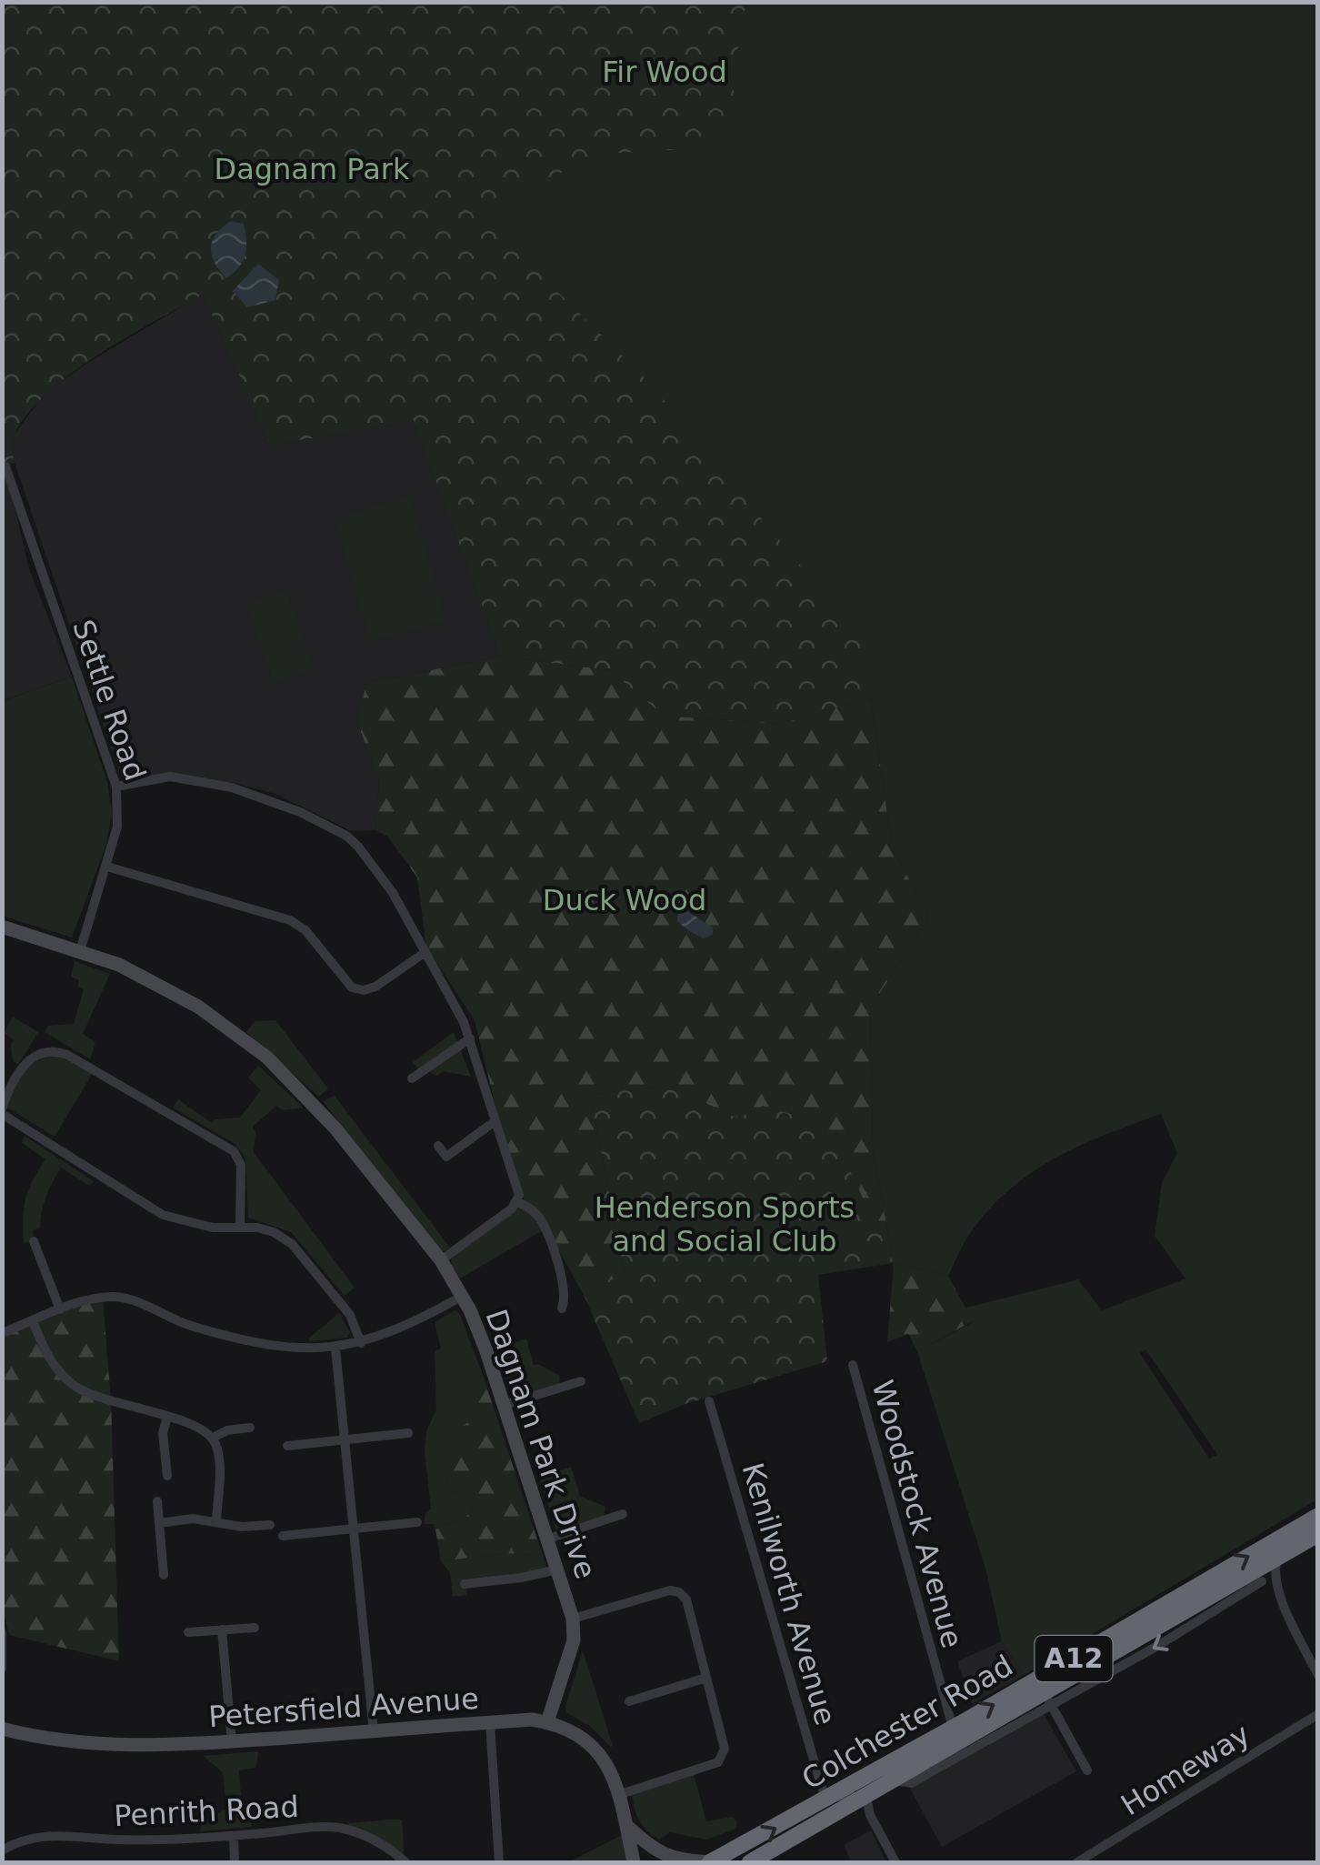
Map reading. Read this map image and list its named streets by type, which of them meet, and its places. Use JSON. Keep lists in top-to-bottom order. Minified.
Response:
{"streets":{"highway":["A12","Colchester Road"],"street":["Settle Road","Dagnam Park Drive","Woodstock Avenue","Kenilworth Avenue","Petersfield Avenue","Homeway","Penrith Road"]},"crossings":[["Settle Road","Dagnam Park Drive"],["Dagnam Park Drive","Petersfield Avenue"],["Woodstock Avenue","Colchester Road"],["Kenilworth Avenue","Colchester Road"]],"parks":["Fir Wood","Dagnam Park","Duck Wood","Henderson Sports and Social Club"]}
